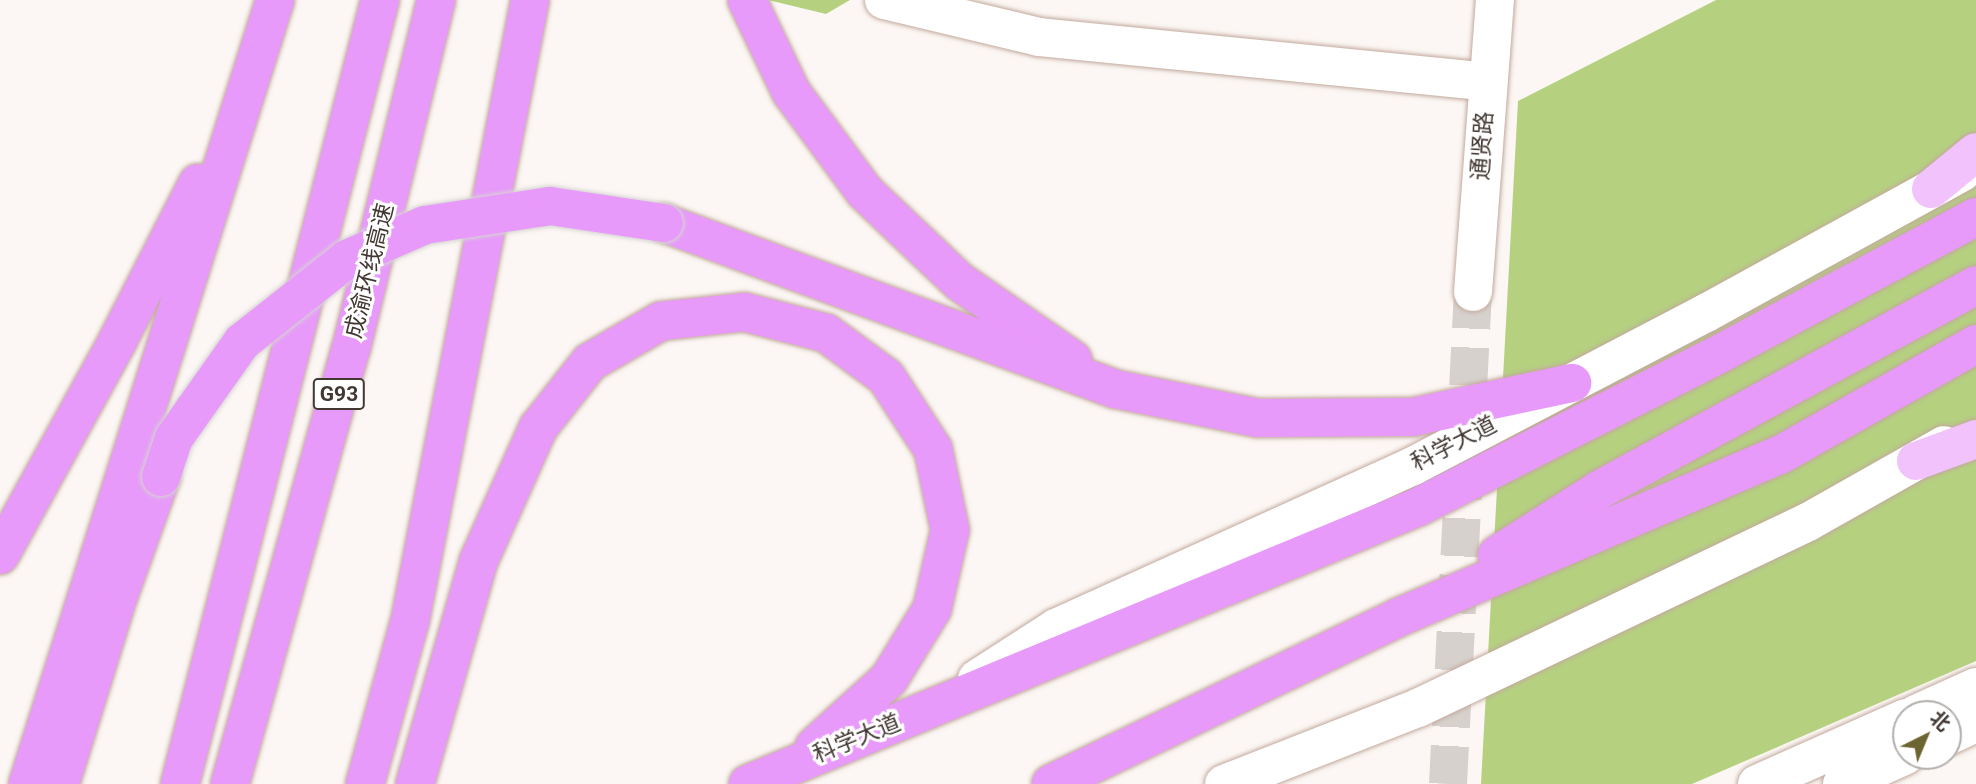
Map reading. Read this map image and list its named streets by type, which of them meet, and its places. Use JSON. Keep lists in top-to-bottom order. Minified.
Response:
{"streets":{"highway":["成渝环线高速","G93","科学大道"],"main road":["通贤路"]},"north":"top right"}
